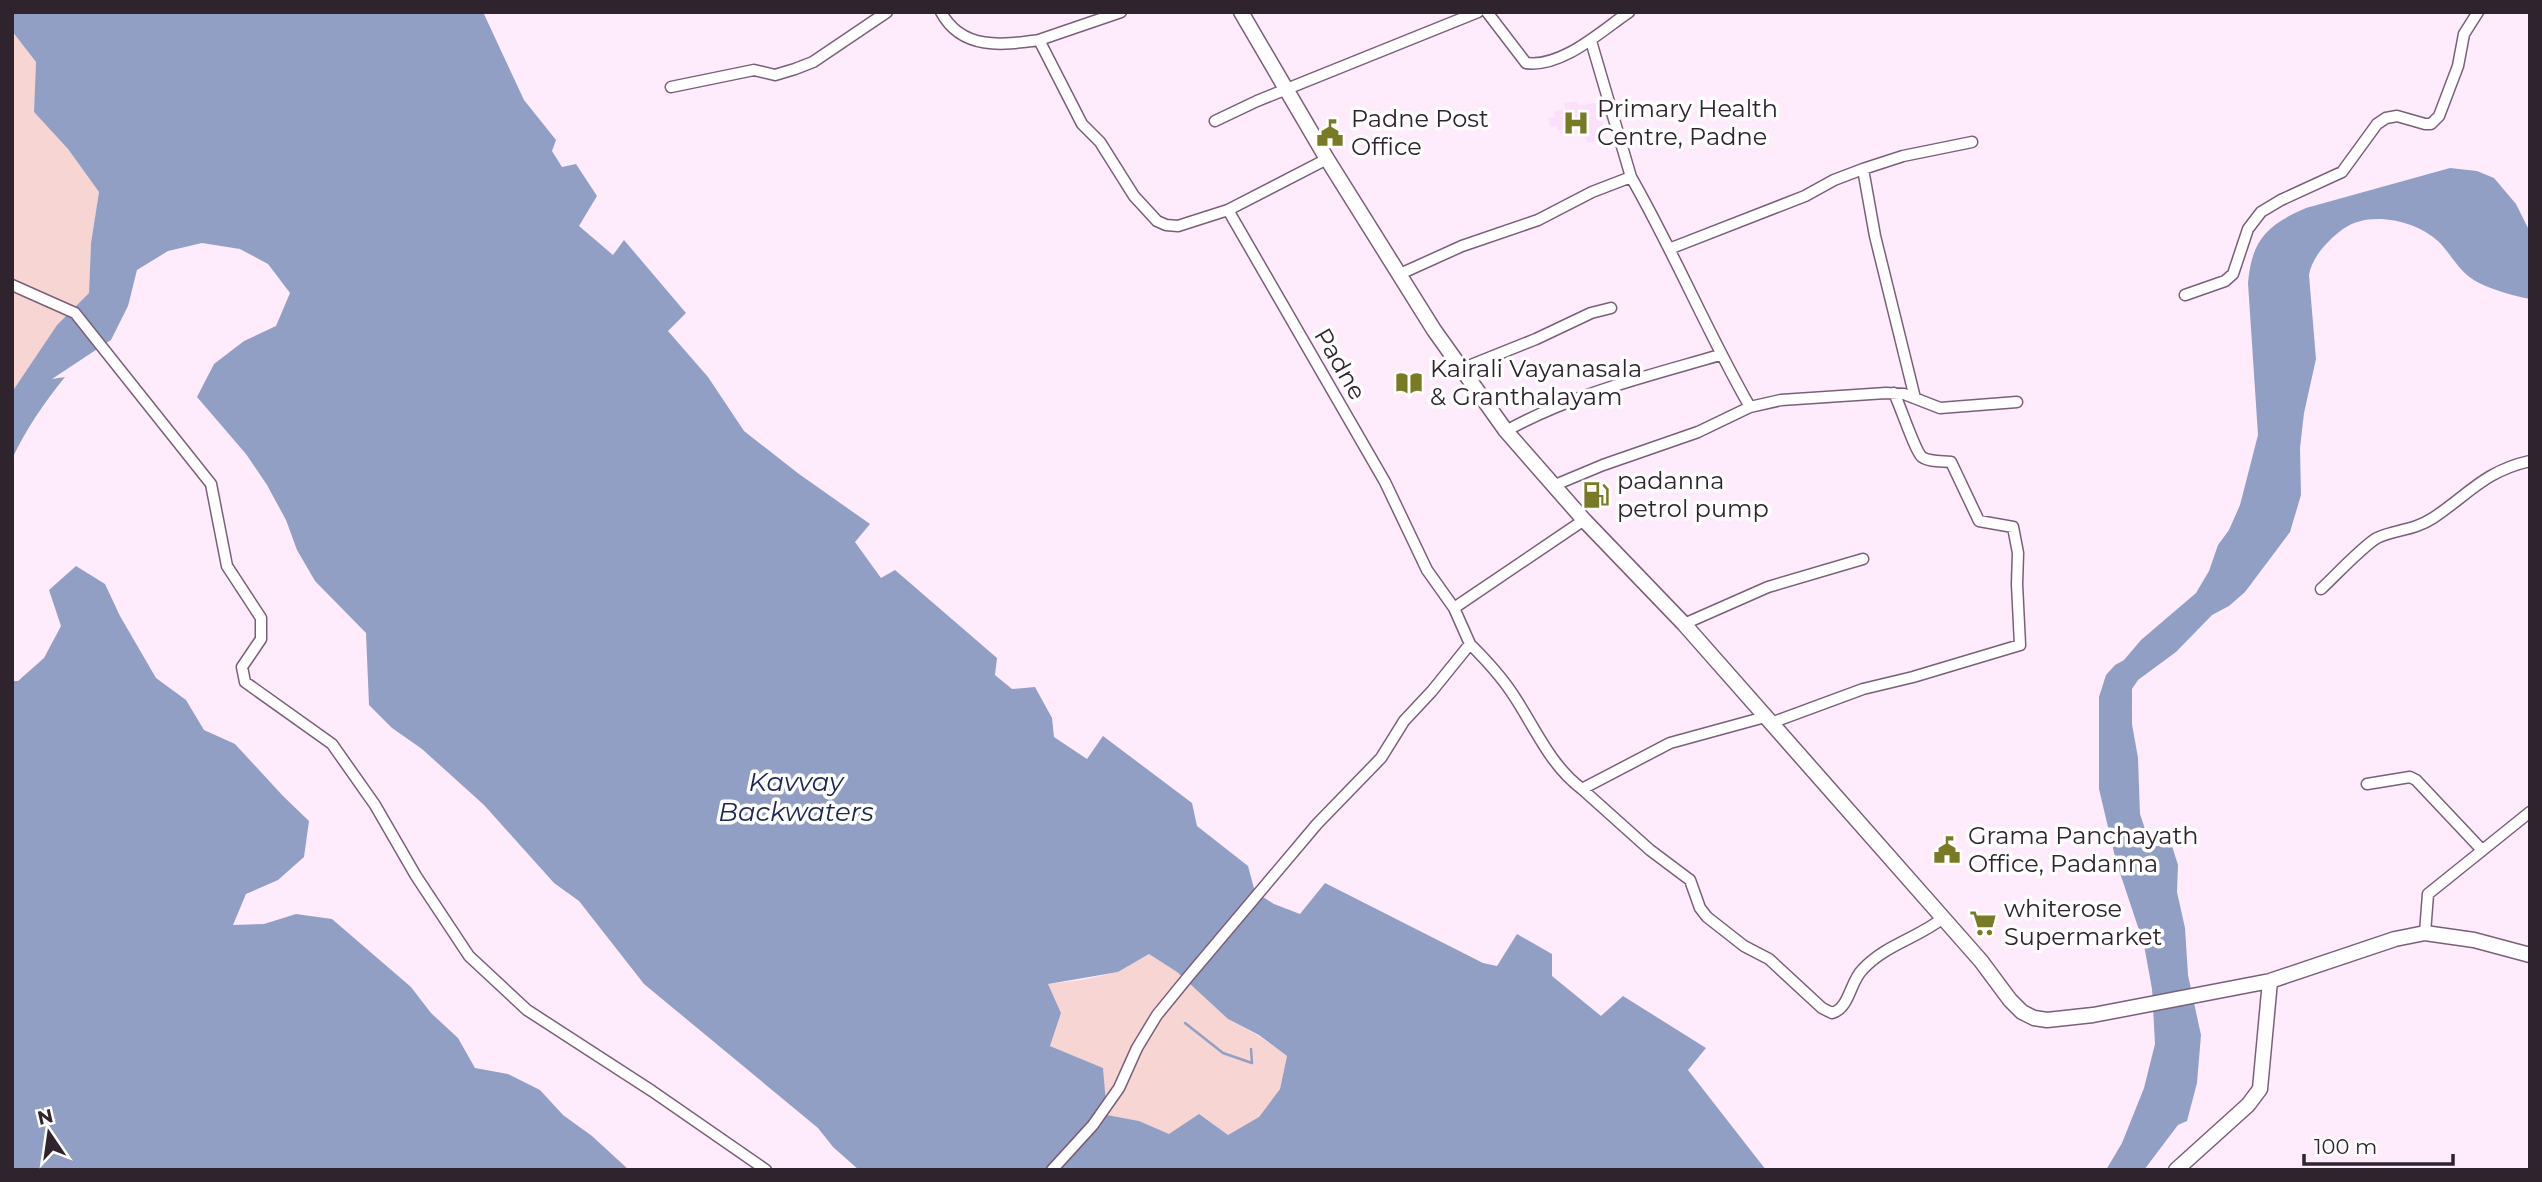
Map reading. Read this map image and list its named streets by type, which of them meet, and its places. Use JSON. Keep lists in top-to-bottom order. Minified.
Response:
{"streets":{"street":["Padne"]},"water":["Kavvay Backwaters"],"places":{"hospital":["Primary Health Centre, Padne"],"public building":["Padne Post Office","Grama Panchayath Office, Padanna"],"library":["Kairali Vayanasala & Granthalayam"],"fuel station":["padanna petrol pump"],"supermarket":["whiterose Supermarket"]},"scale_bar":"100 m","north":"top"}
